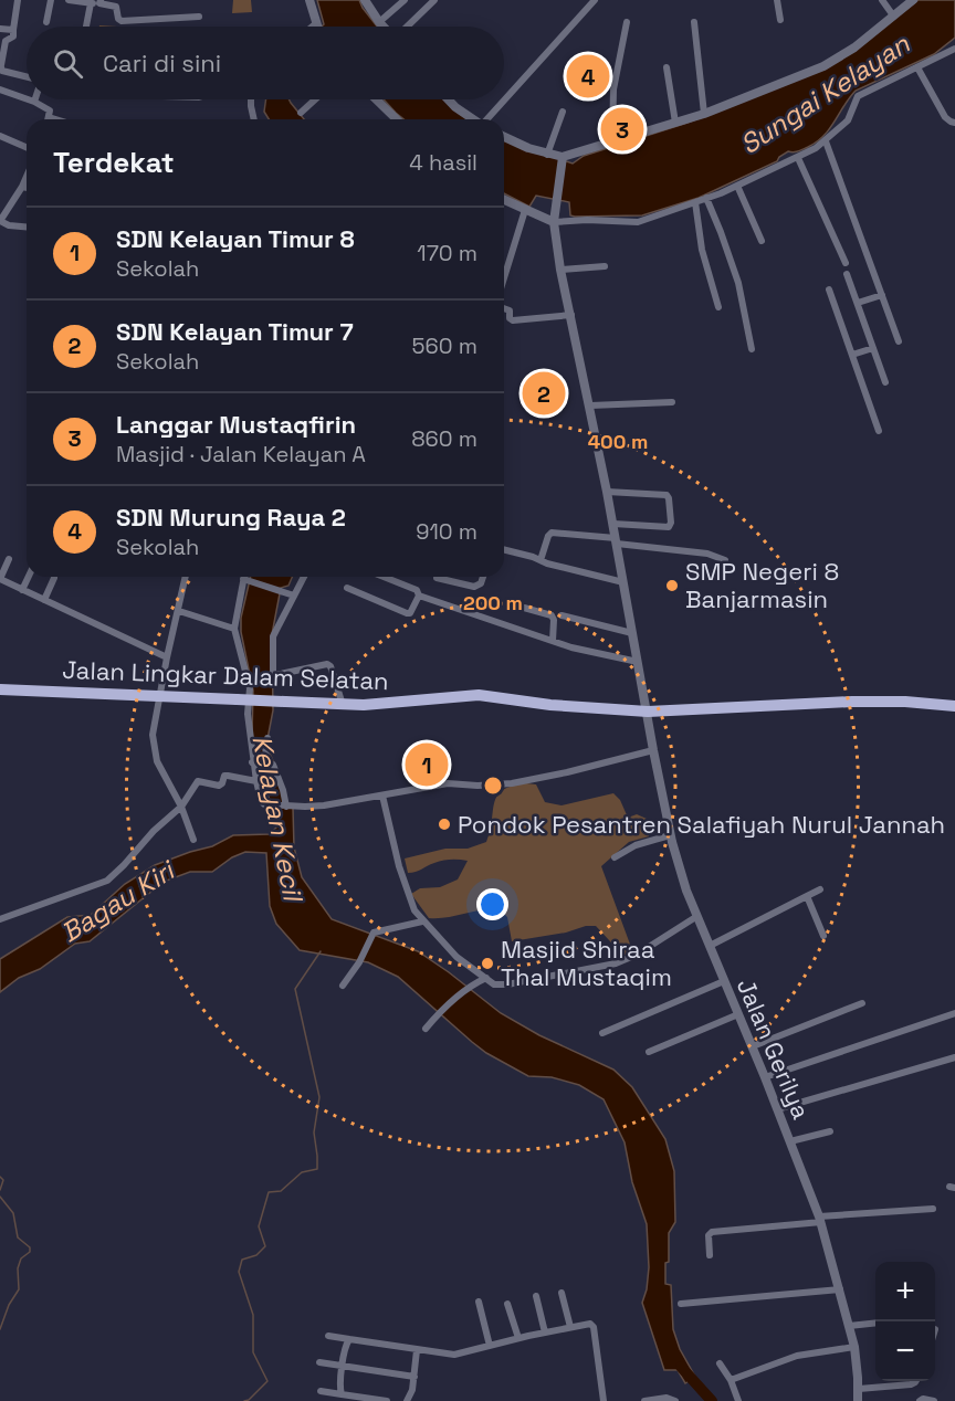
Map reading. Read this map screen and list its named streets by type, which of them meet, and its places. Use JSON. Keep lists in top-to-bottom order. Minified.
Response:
{"streets":{"main road":["Jalan Lingkar Dalam Selatan"],"street":["Jalan Gerilya"]},"crossings":[["Jalan Lingkar Dalam Selatan","Jalan Gerilya"]],"water":["Sungai Kelayan","Kelayan Kecil","Bagau Kiri"],"places":["SMP Negeri 8 Banjarmasin","Pondok Pesantren Salafiyah Nurul Jannah","Masjid Shiraa Thal Mustaqim"],"page":{"search":"Cari di sini","pins":["4","3","2","1"],"heading":["Terdekat","4 hasil"],"list":[{"mark":"1","name":"SDN Kelayan Timur 8","note":"Sekolah","value":"170 m"},{"mark":"2","name":"SDN Kelayan Timur 7","note":"Sekolah","value":"560 m"},{"mark":"3","name":"Langgar Mustaqfirin","note":"Masjid · Jalan Kelayan A","value":"860 m"},{"mark":"4","name":"SDN Murung Raya 2","note":"Sekolah","value":"910 m"}],"map_buttons":["+","−"]},"rings":["400 m","200 m"]}
